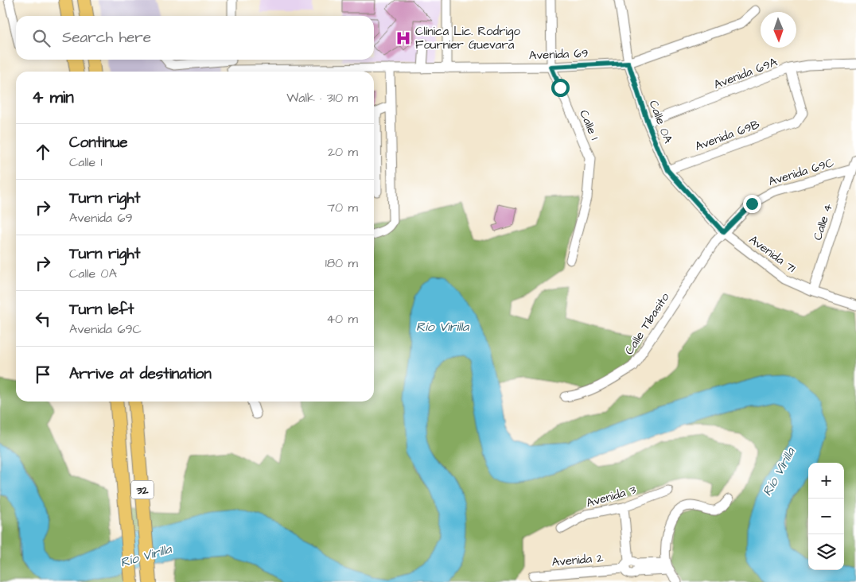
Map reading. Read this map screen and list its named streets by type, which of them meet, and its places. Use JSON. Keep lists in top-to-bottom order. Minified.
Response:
{"streets":{"highway":["32"],"street":["Avenida 69","Avenida 69A","Calle 0A","Calle 1","Avenida 69B","Avenida 69C","Calle 4","Avenida 71","Calle Tibasito","Avenida 3","Avenida 2"]},"crossings":[["Avenida 69","Calle 0A"],["Avenida 69","Calle 1"],["Avenida 69A","Calle 0A"],["Avenida 69A","Avenida 69B"],["Calle 0A","Avenida 69B"],["Calle 0A","Avenida 69C"],["Calle 0A","Avenida 71"],["Calle 0A","Calle Tibasito"],["Avenida 69C","Calle 4"],["Avenida 69C","Avenida 71"],["Avenida 69C","Calle Tibasito"],["Calle 4","Avenida 71"],["Avenida 71","Calle Tibasito"]],"water":["Río Virilla"],"places":{"hospital":["Clínica Lic. Rodrigo Fournier Guevara"]},"north":"bottom","page":{"search":"Search here","heading":["4 min","Walk · 310 m"],"list":[["Continue","Calle 1","20 m"],["Turn right","Avenida 69","70 m"],["Turn right","Calle 0A","180 m"],["Turn left","Avenida 69C","40 m"],"Arrive at destination"],"map_buttons":["+","−"]}}
